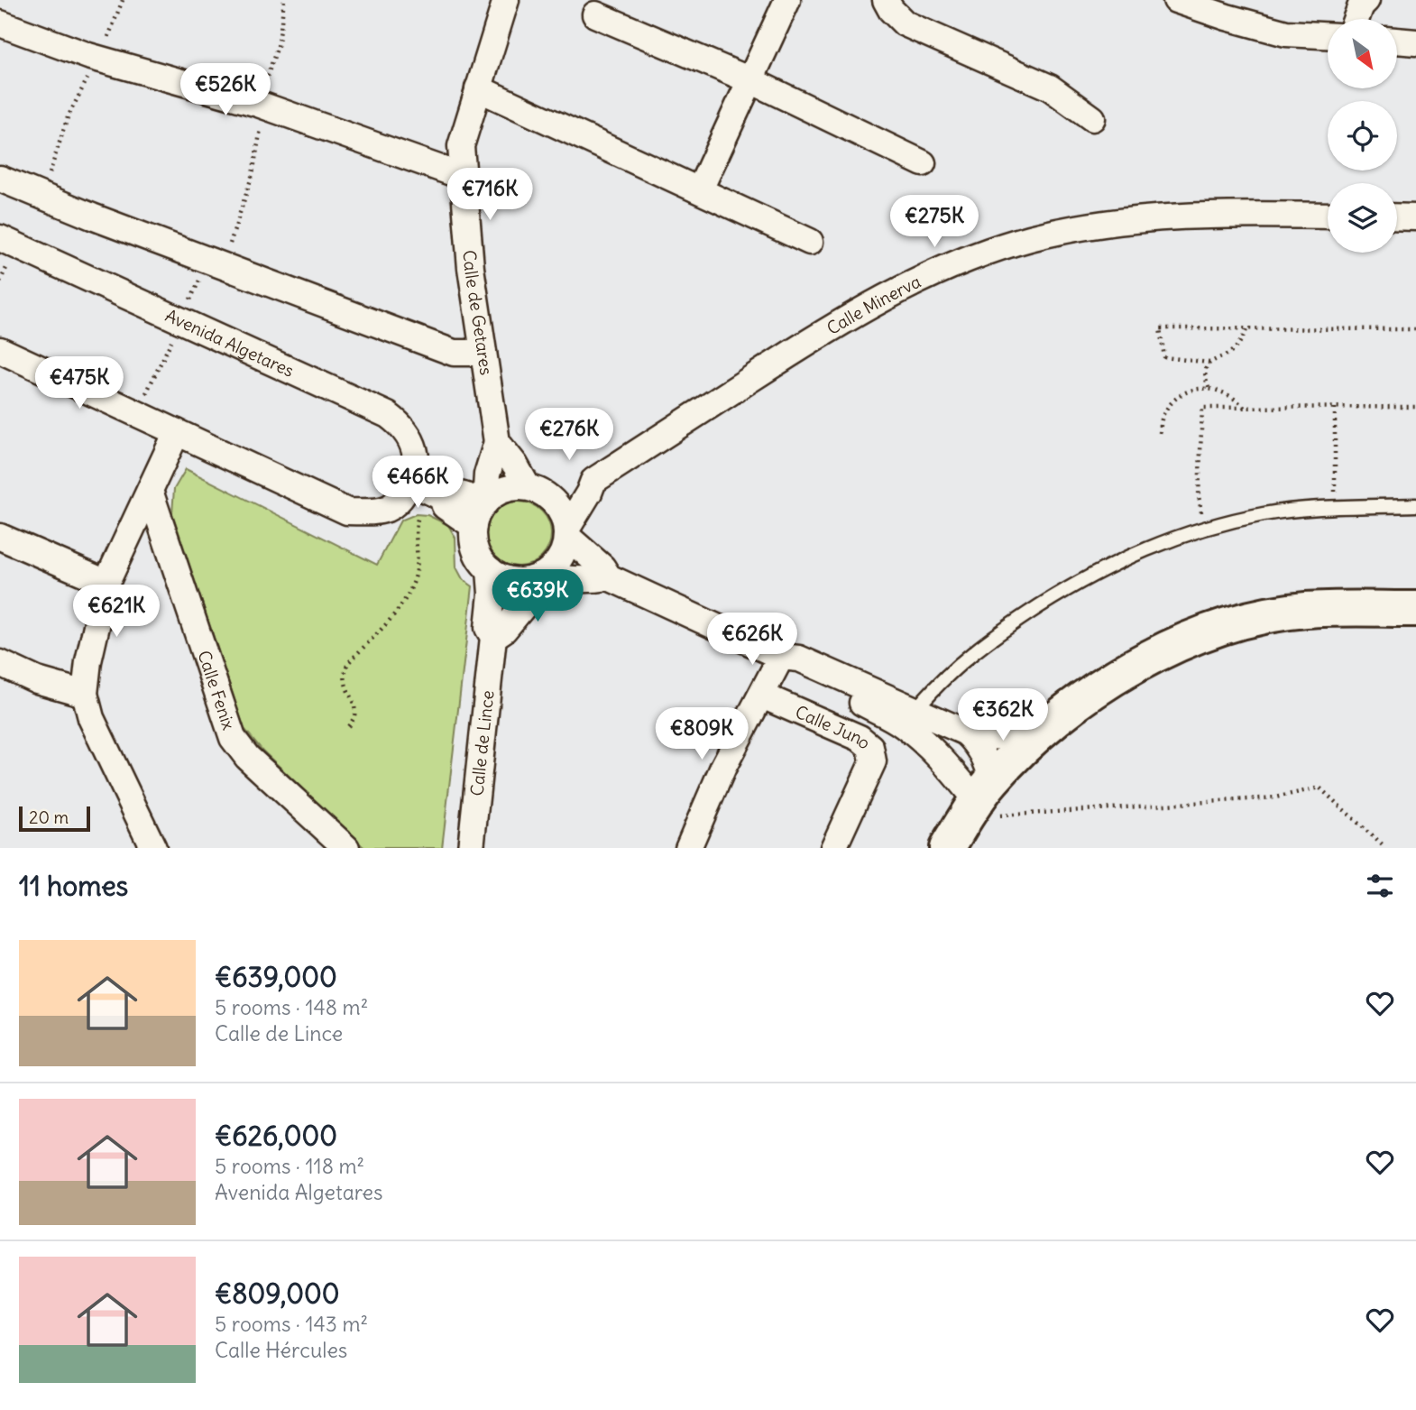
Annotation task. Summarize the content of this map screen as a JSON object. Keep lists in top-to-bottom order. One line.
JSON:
{"streets":{"street":["Calle Minerva","Calle de Getares","Avenida Algetares","Calle Fenix","Calle Juno","Calle de Lince"]},"crossings":[["Calle Minerva","Calle de Getares"],["Calle Minerva","Calle de Lince"],["Calle de Getares","Calle de Lince"]],"scale_bar":"20 m","north":"bottom right","page":{"price":["€526K","€716K","€275K","€475K","€276K","€466K","€639K","€621K","€626K","€362K","€809K"],"scale":"20 m","heading":"11 homes","list":[{"name":"€639,000","note":"5 rooms · 148 m² · Calle de Lince"},{"name":"€626,000","note":"5 rooms · 118 m² · Avenida Algetares"},{"name":"€809,000","note":"5 rooms · 143 m² · Calle Hércules"}]}}
